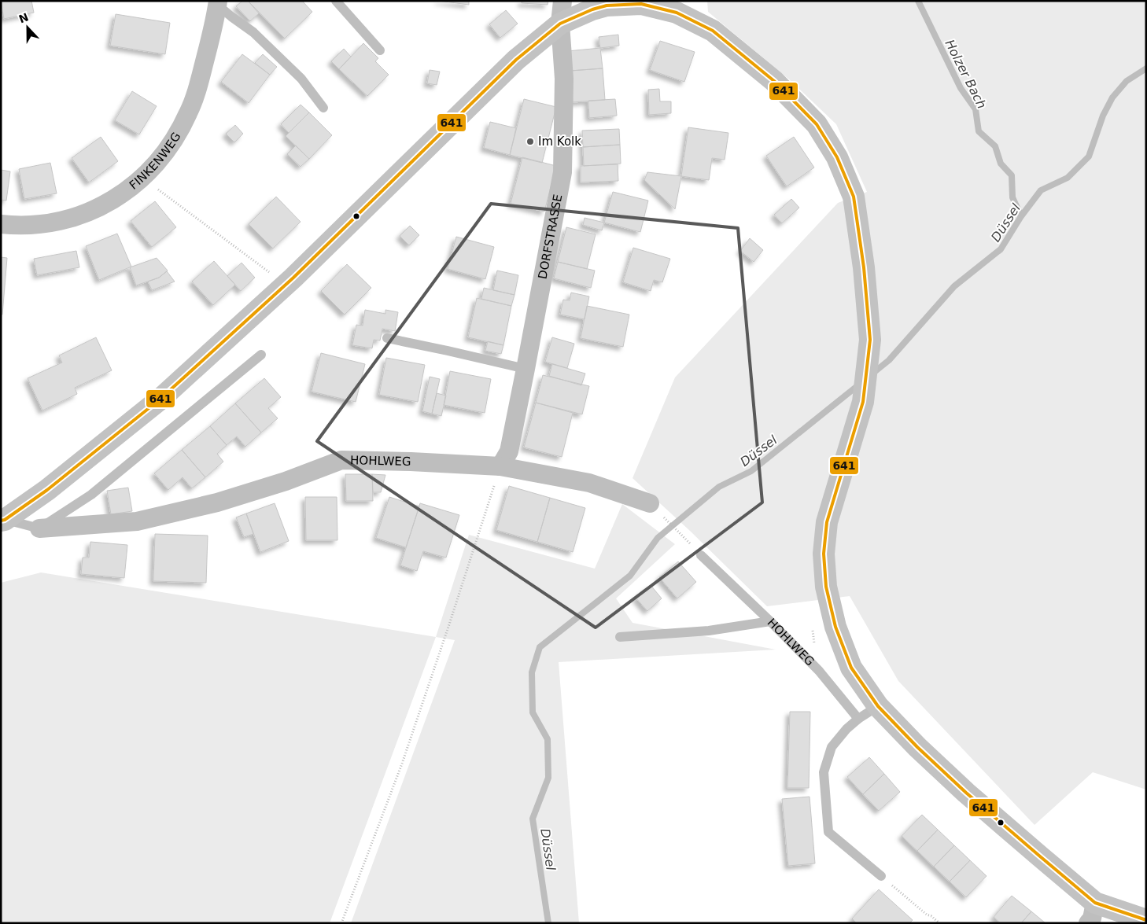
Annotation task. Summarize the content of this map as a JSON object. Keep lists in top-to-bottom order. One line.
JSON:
{"streets":{"street":["FINKENWEG","DORFSTRASSE","HOHLWEG"]},"crossings":[["DORFSTRASSE","HOHLWEG"]],"water":["Holzer Bach","Düssel"],"places":["Im Kolk"],"lines":["transit line 641"],"north":"top"}
